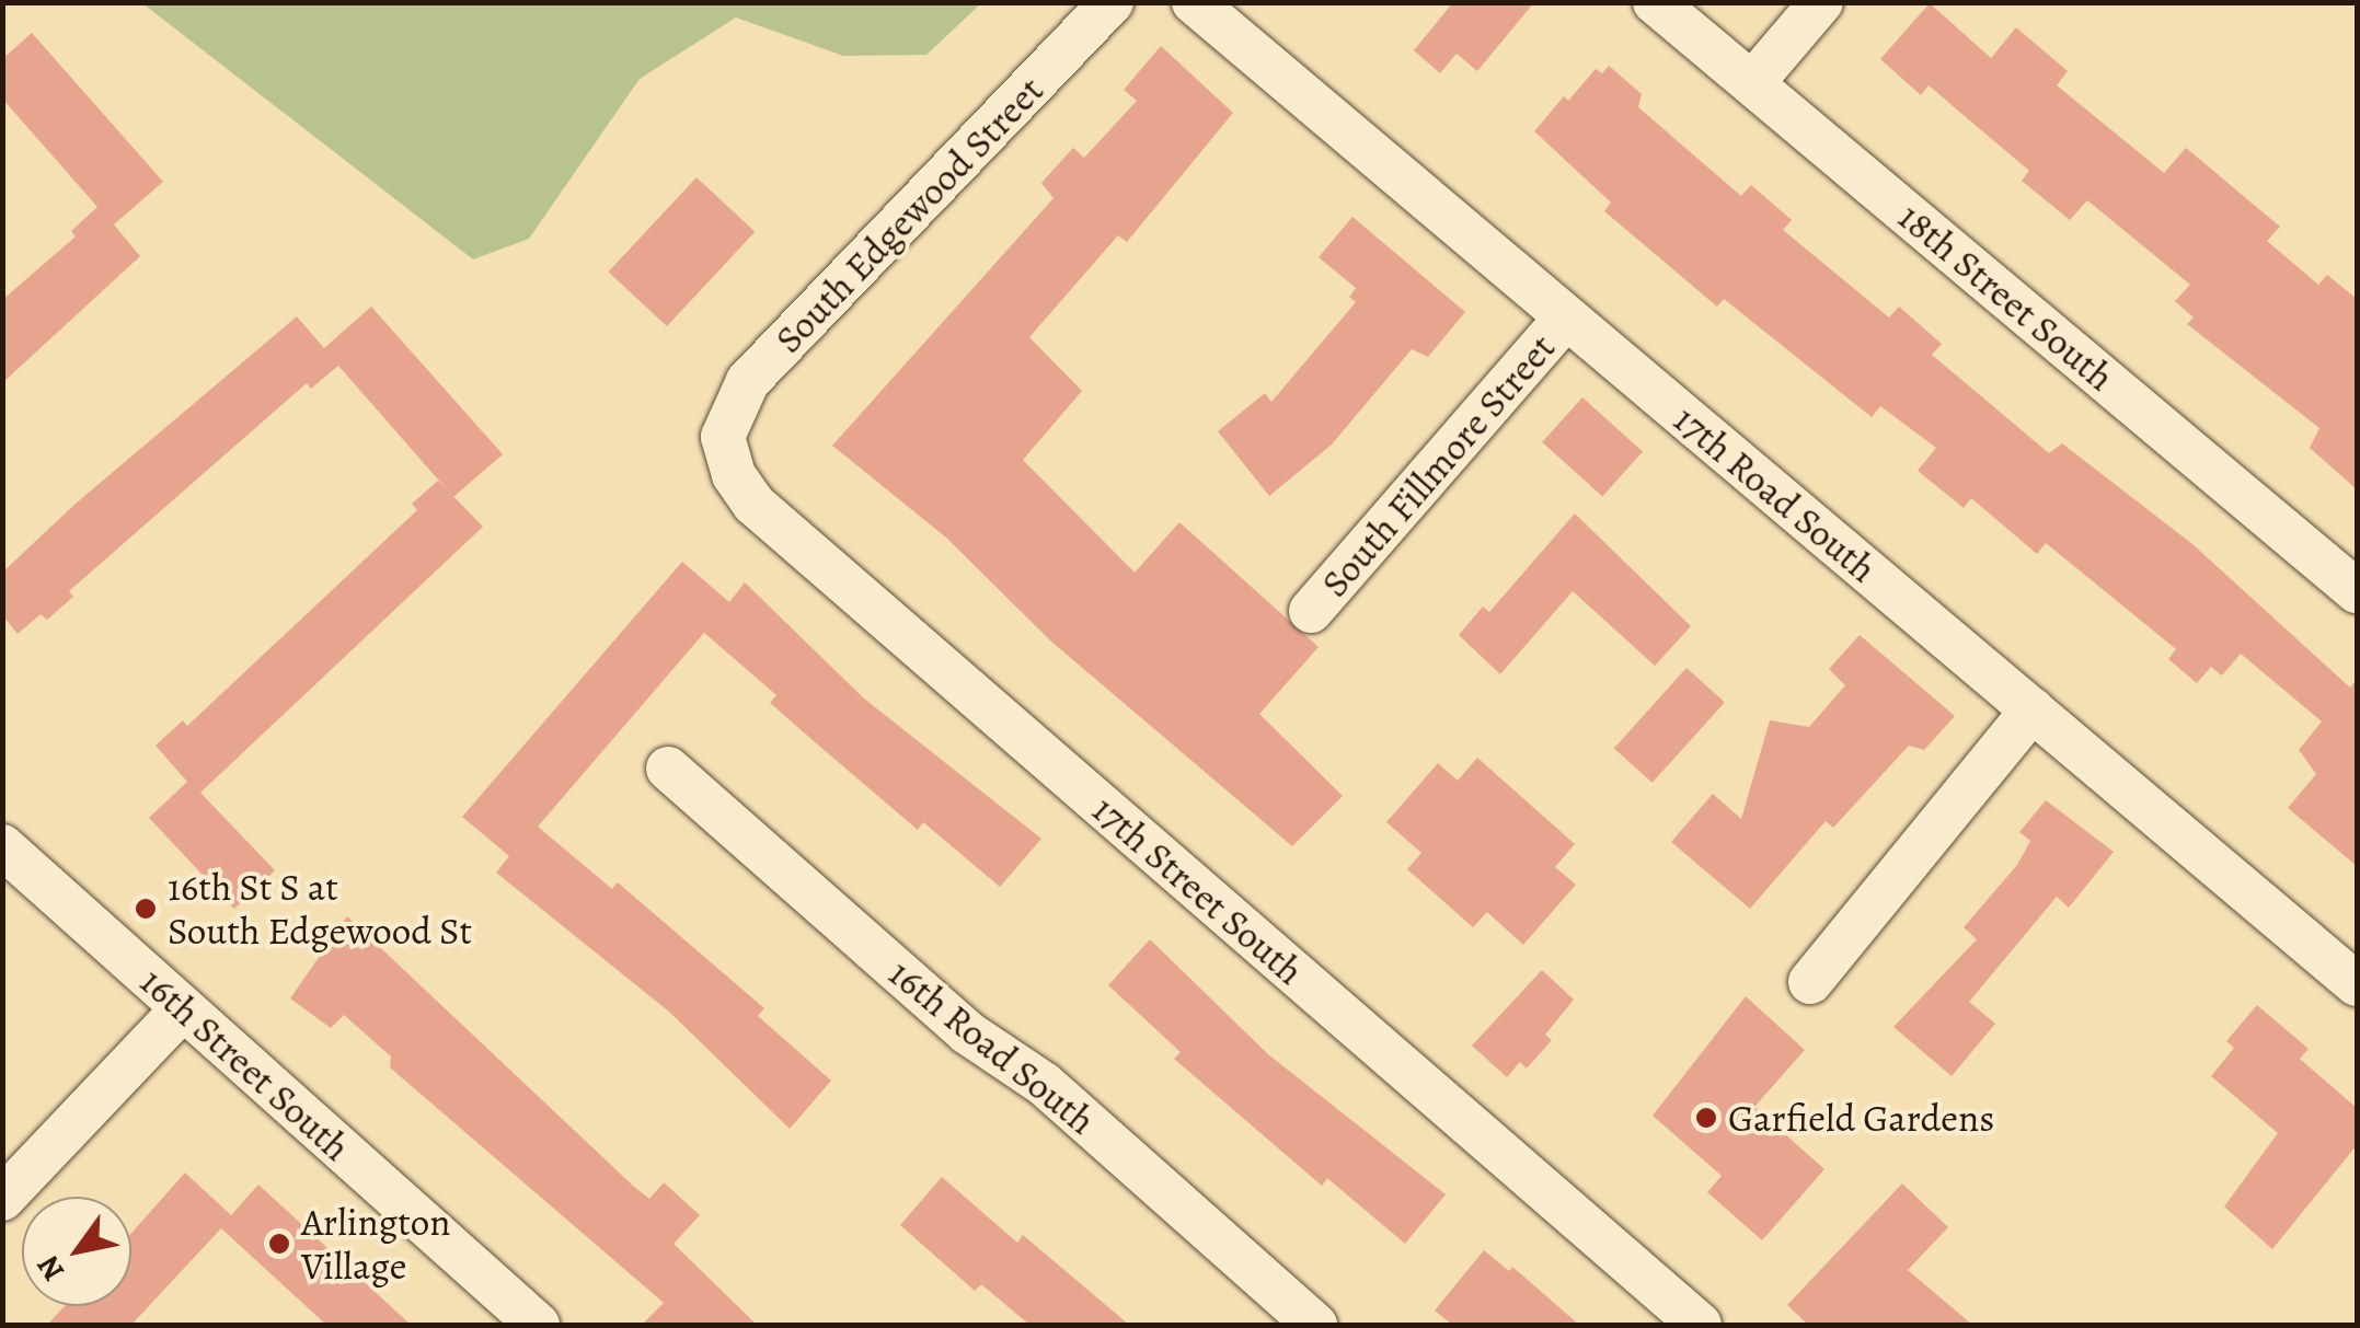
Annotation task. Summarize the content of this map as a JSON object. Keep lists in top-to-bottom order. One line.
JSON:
{"streets":{"street":["South Edgewood Street","18th Street South","South Fillmore Street","17th Road South","17th Street South","16th Road South","16th Street South"]},"crossings":[["South Edgewood Street","17th Street South"],["South Fillmore Street","17th Road South"]],"places":["16th St S at South Edgewood St","Garfield Gardens","Arlington Village"],"north":"bottom left"}
